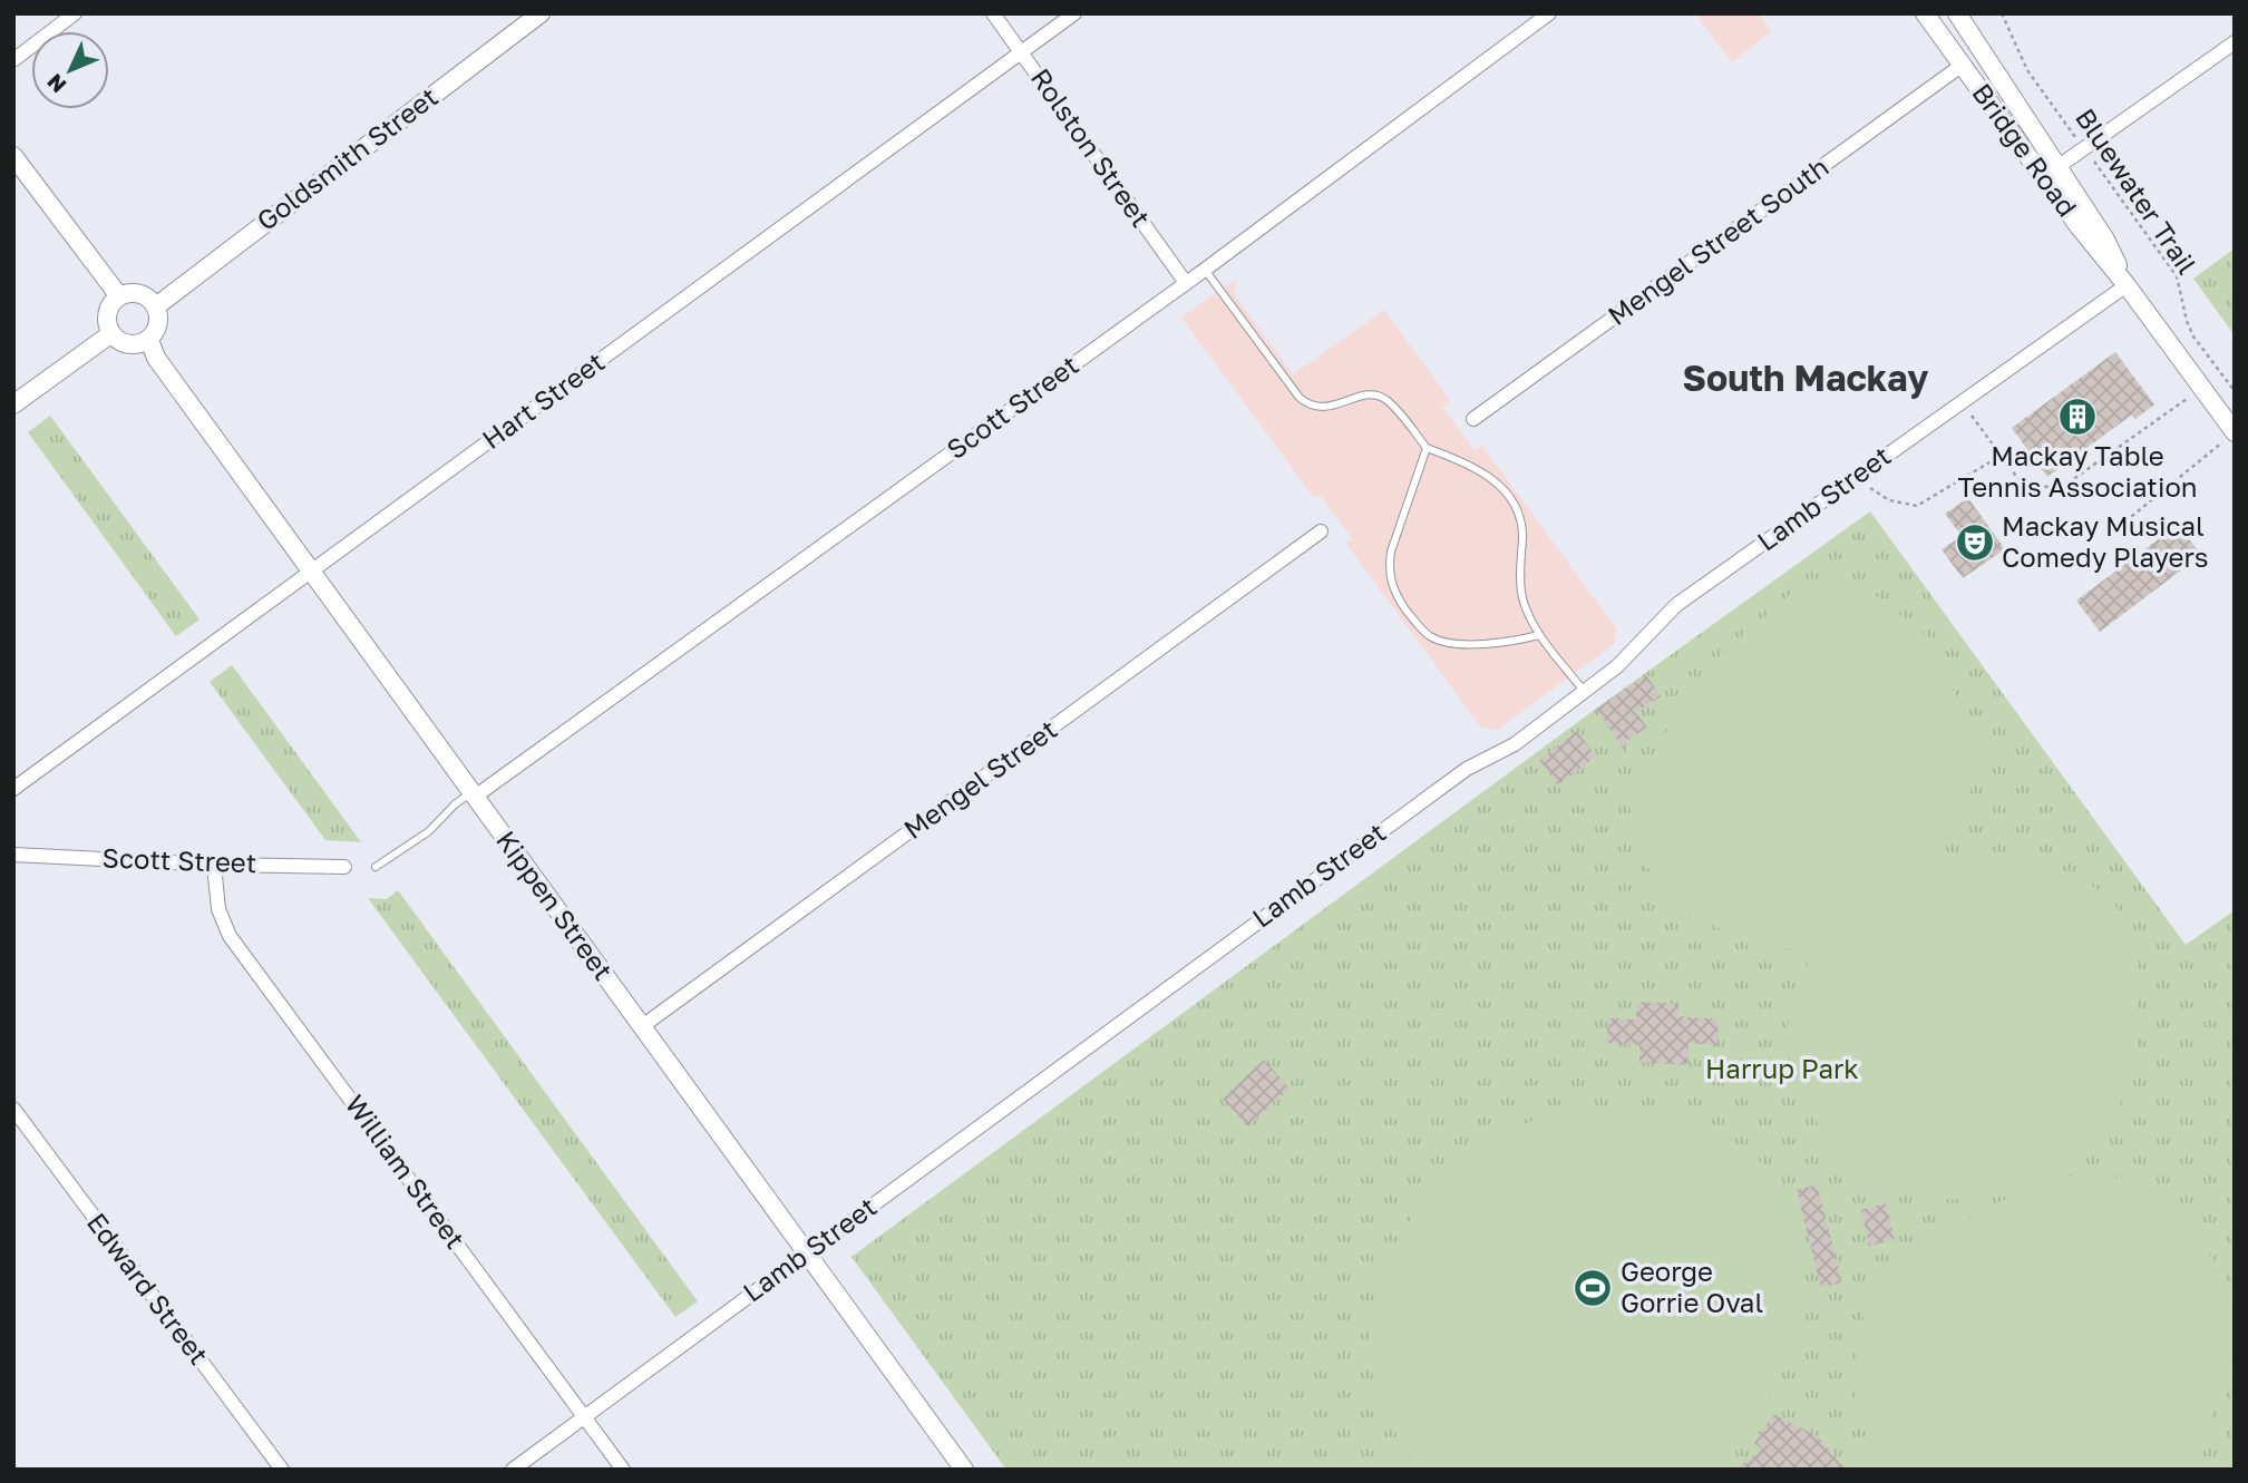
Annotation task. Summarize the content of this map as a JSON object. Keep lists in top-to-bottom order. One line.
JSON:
{"streets":{"street":["Rolston Street","Bridge Road","Goldsmith Street","Mengel Street South","Hart Street","Scott Street","Lamb Street","Mengel Street","Kippen Street","William Street","Edward Street"],"path":["Bluewater Trail"]},"crossings":[["Rolston Street","Hart Street"],["Rolston Street","Scott Street"],["Bridge Road","Mengel Street South"],["Bridge Road","Lamb Street"],["Goldsmith Street","Kippen Street"],["Hart Street","Kippen Street"],["Scott Street","Kippen Street"],["Scott Street","William Street"],["Lamb Street","Kippen Street"],["Lamb Street","William Street"],["Mengel Street","Kippen Street"]],"districts":["South Mackay"],"parks":["Harrup Park"],"places":{"building":["Mackay Table Tennis Association"],"theatre":["Mackay Musical Comedy Players"],"sports":["George Gorrie Oval"]},"north":"bottom left"}
